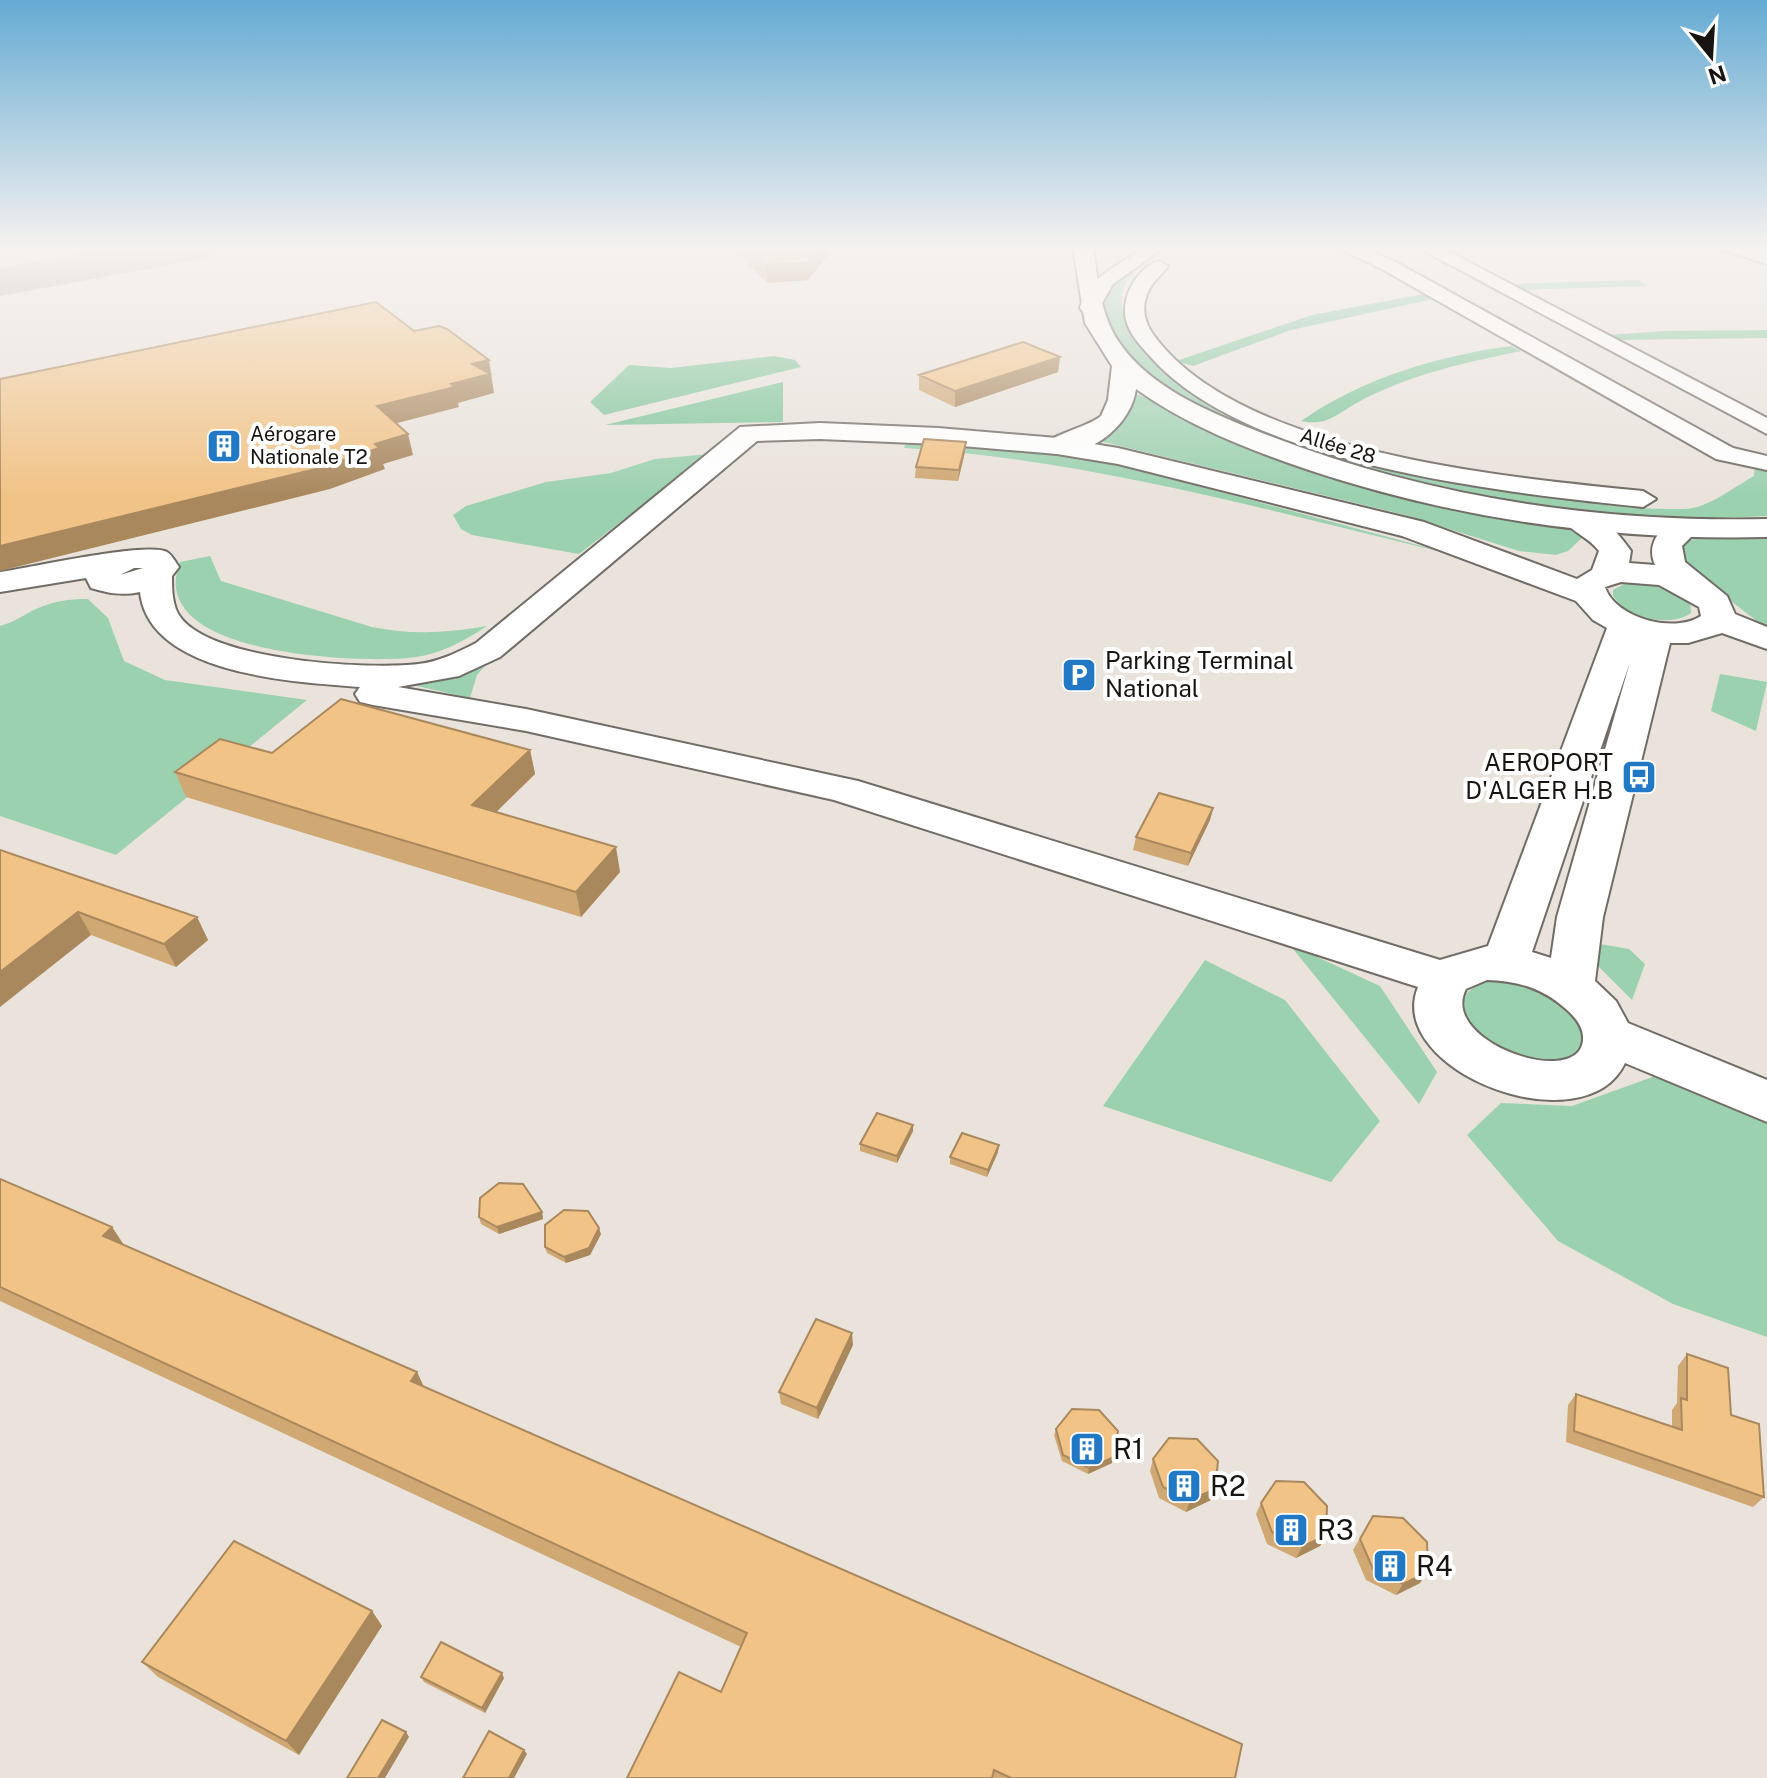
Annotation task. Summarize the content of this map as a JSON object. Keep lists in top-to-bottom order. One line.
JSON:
{"streets":{"street":["Allée 28"]},"places":{"building":["Aérogare Nationale T2","R1","R2","R3","R4"],"parking":["Parking Terminal National"],"bus stop":["AEROPORT D'ALGER H.B"]},"north":"bottom"}
